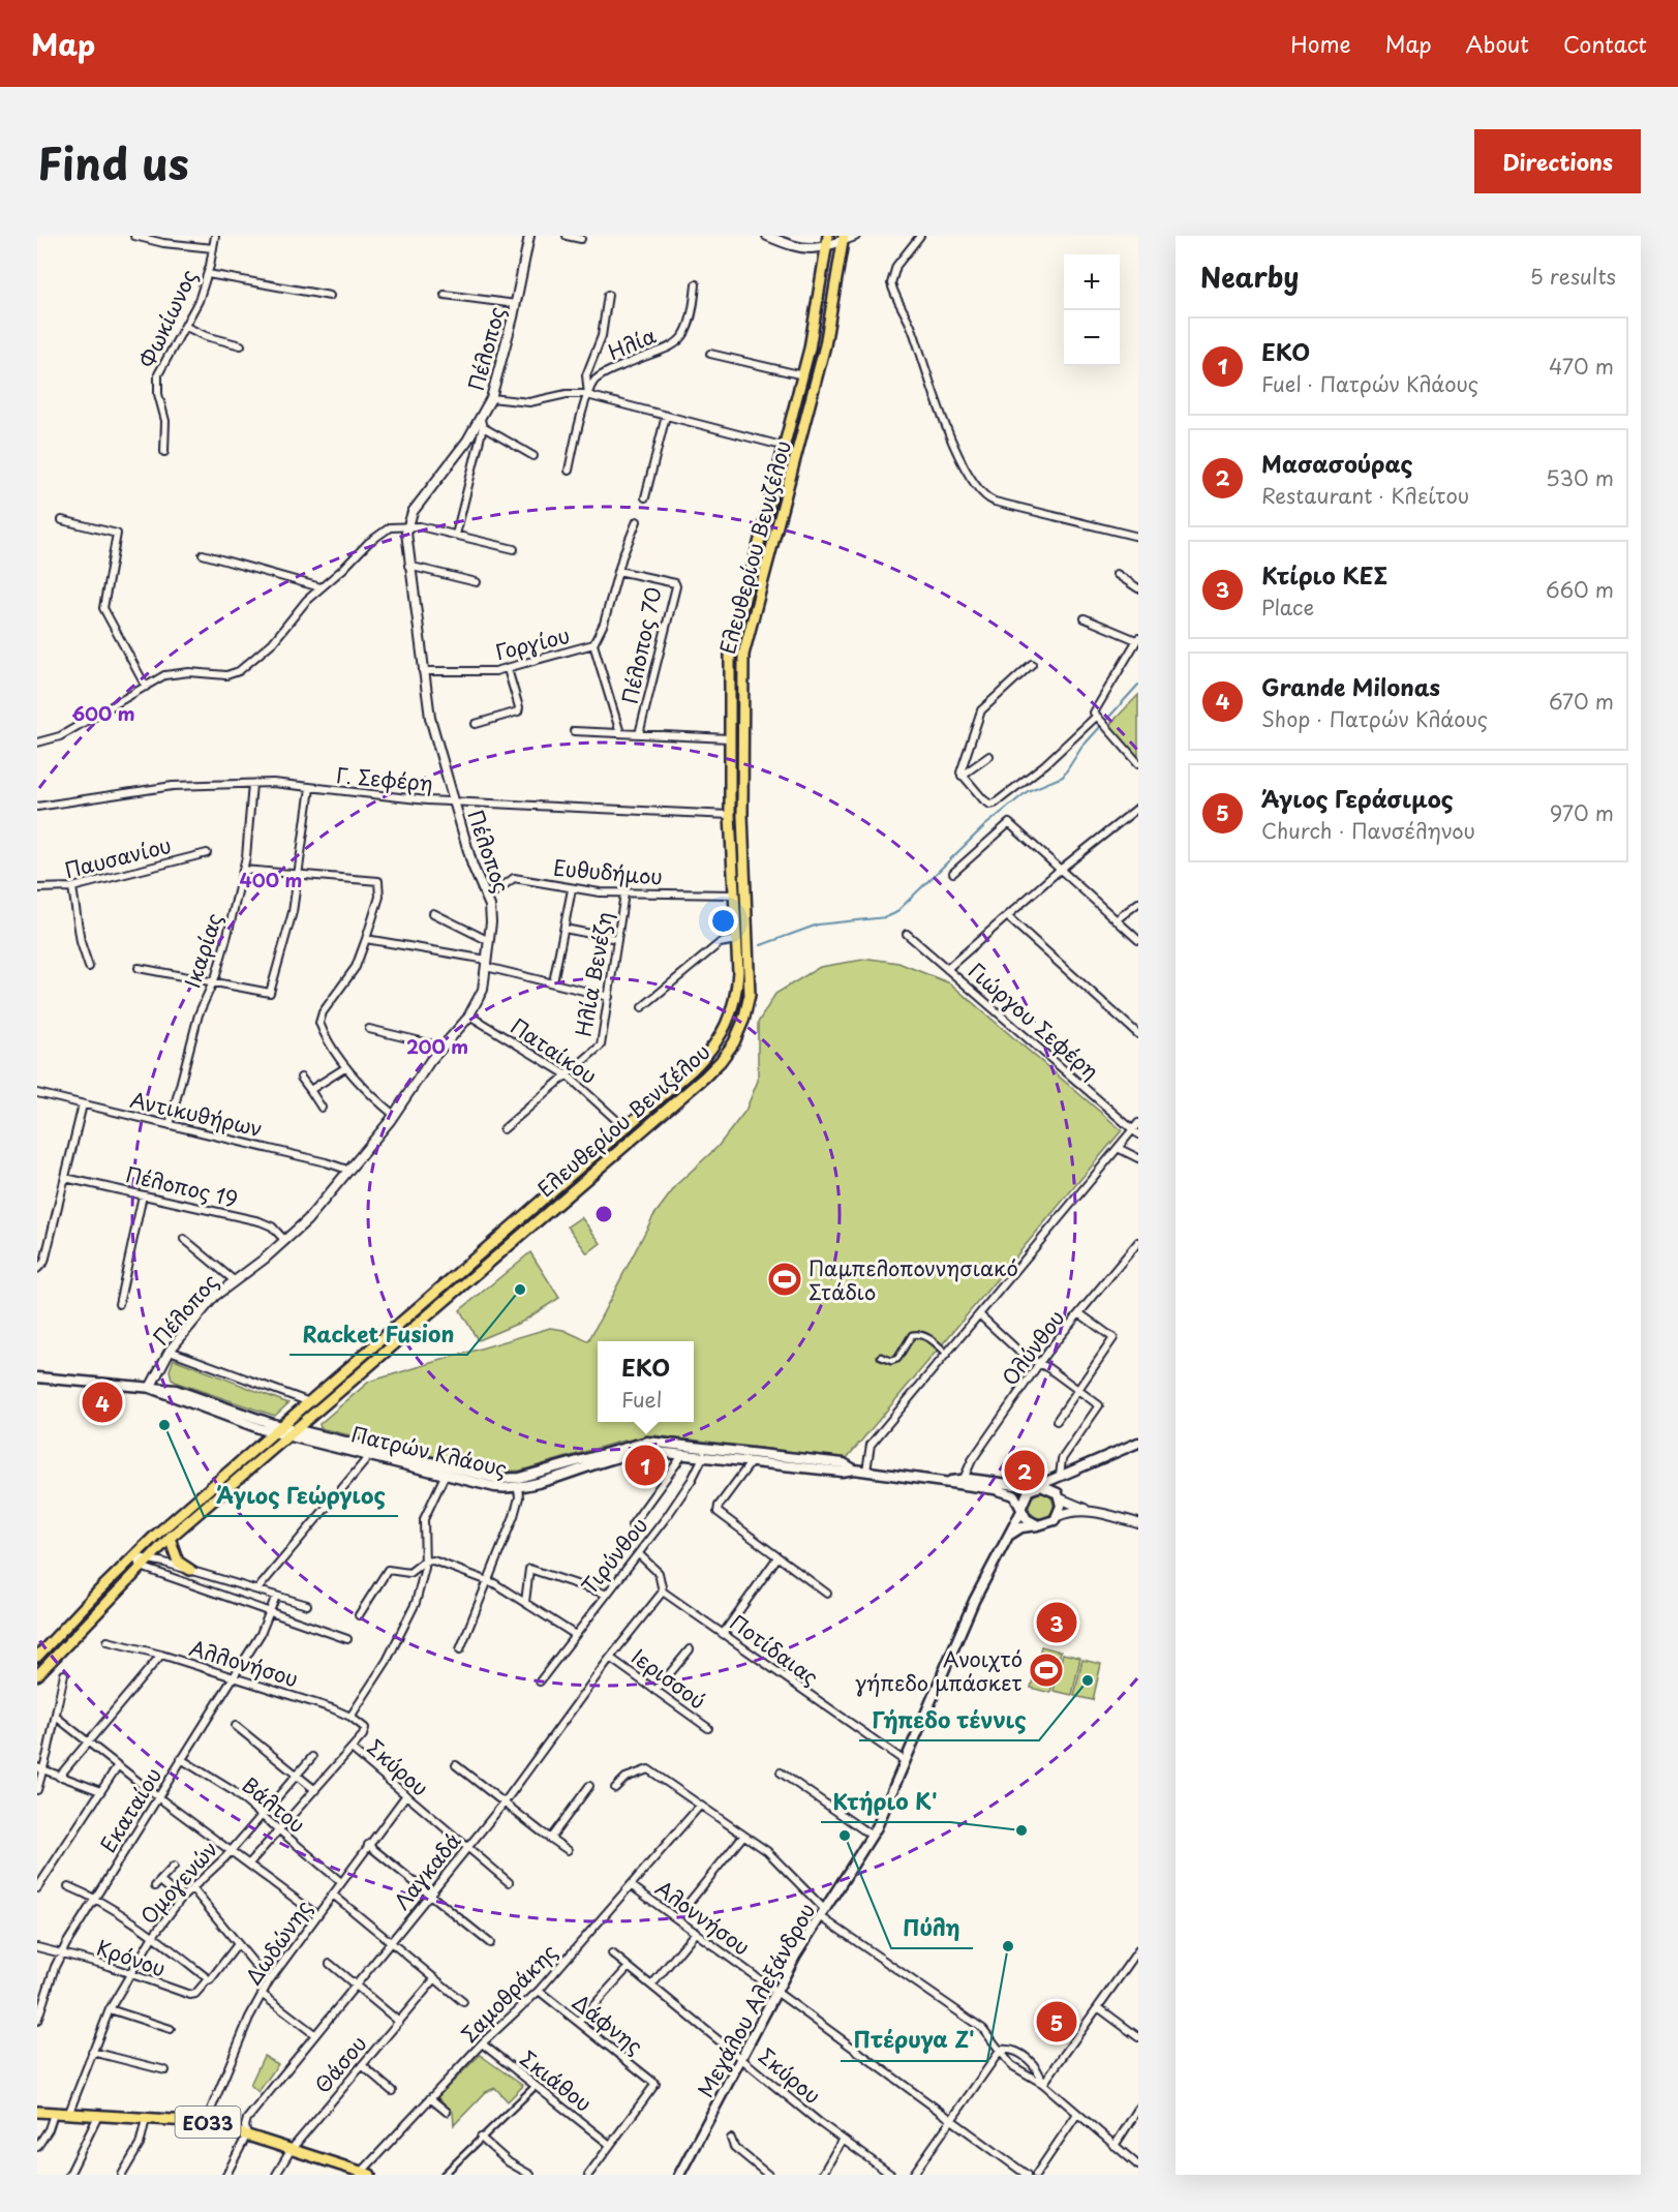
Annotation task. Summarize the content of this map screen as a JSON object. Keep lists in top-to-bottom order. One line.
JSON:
{"streets":{"main road":["Ελευθερίου Βενιζέλου","Πατρών Κλάους","Μεγάλου Αλεξάνδρου","ΕΟ33"],"street":["Φωκίωνος","Ηλία","Πέλοπος","Γοργίου","Πέλοπος 70","Γ. Σεφέρη","Παυσανίου","Ευθυδήμου","Ικαρίας","Ηλία Βενέζη","Γιώργου Σεφέρη","Παταίκου","Αντικυθήρων","Πέλοπος 19","Ολύνθου","Τιρύνθου","Ποτίδαιας","Αλλονήσου","Ιερισσού","Σκύρου","Βάλτου","Εκαταίου","Λαγκαδά","Ομογενών","Αλοννήσου","Δωδώνης","Κρόνου","Σαμοθράκης","Δάφνης","Θάσου","Σκιάθου"]},"crossings":[["Πέλοπος","Γοργίου"],["Πέλοπος","Γ. Σεφέρη"],["Πέλοπος","Ευθυδήμου"],["Πέλοπος","Παταίκου"],["Πέλοπος","Αντικυθήρων"],["Πέλοπος","Πέλοπος 19"],["Πέλοπος","Πατρών Κλάους"],["Ελευθερίου Βενιζέλου","Γ. Σεφέρη"],["Ελευθερίου Βενιζέλου","Ευθυδήμου"],["Ελευθερίου Βενιζέλου","Πατρών Κλάους"],["Γοργίου","Πέλοπος 70"],["Γ. Σεφέρη","Ικαρίας"],["Ευθυδήμου","Ηλία Βενέζη"],["Ικαρίας","Αντικυθήρων"],["Ηλία Βενέζη","Παταίκου"],["Πατρών Κλάους","Τιρύνθου"],["Ποτίδαιας","Λαγκαδά"],["Ποτίδαιας","Μεγάλου Αλεξάνδρου"],["Αλλονήσου","Σκύρου"],["Αλλονήσου","Εκαταίου"],["Ιερισσού","Λαγκαδά"],["Σκύρου","Λαγκαδά"],["Σκύρου","Δωδώνης"],["Σκύρου","Μεγάλου Αλεξάνδρου"],["Βάλτου","Εκαταίου"],["Βάλτου","Ομογενών"],["Βάλτου","Δωδώνης"],["Εκαταίου","Κρόνου"],["Λαγκαδά","ΕΟ33"],["Ομογενών","Κρόνου"],["Ομογενών","ΕΟ33"],["Αλοννήσου","Σαμοθράκης"],["Αλοννήσου","Μεγάλου Αλεξάνδρου"],["Δωδώνης","ΕΟ33"],["Σαμοθράκης","Δάφνης"],["Σαμοθράκης","Σκιάθου"],["Σαμοθράκης","ΕΟ33"],["Δάφνης","Σκιάθου"],["Θάσου","ΕΟ33"]],"places":{"sports":["Παμπελοποννησιακό Στάδιο","Ανοιχτό γήπεδο μπάσκετ"],"other":["Racket Fusion","Άγιος Γεώργιος","Γήπεδο τέννις","Κτήριο Κ'","Πύλη","Πτέρυγα Ζ'"]},"page":{"header":"Map","nav":["Home","Map","About","Contact"],"title":"Find us","buttons":"Directions","heading":["Nearby","5 results"],"map_buttons":["+","−"],"list":[{"mark":"1","name":"EKO","note":"Fuel · Πατρών Κλάους","value":"470 m"},{"mark":"2","name":"Μασασούρας","note":"Restaurant · Κλείτου","value":"530 m"},{"mark":"3","name":"Κτίριο ΚΕΣ","note":"Place","value":"660 m"},{"mark":"4","name":"Grande Milonas","note":"Shop · Πατρών Κλάους","value":"670 m"},{"mark":"5","name":"Άγιος Γεράσιμος","note":"Church · Πανσέληνου","value":"970 m"}],"popup":["EKO","Fuel"],"pins":["4","1","2","3","5"]},"rings":["600 m","400 m","200 m"]}
